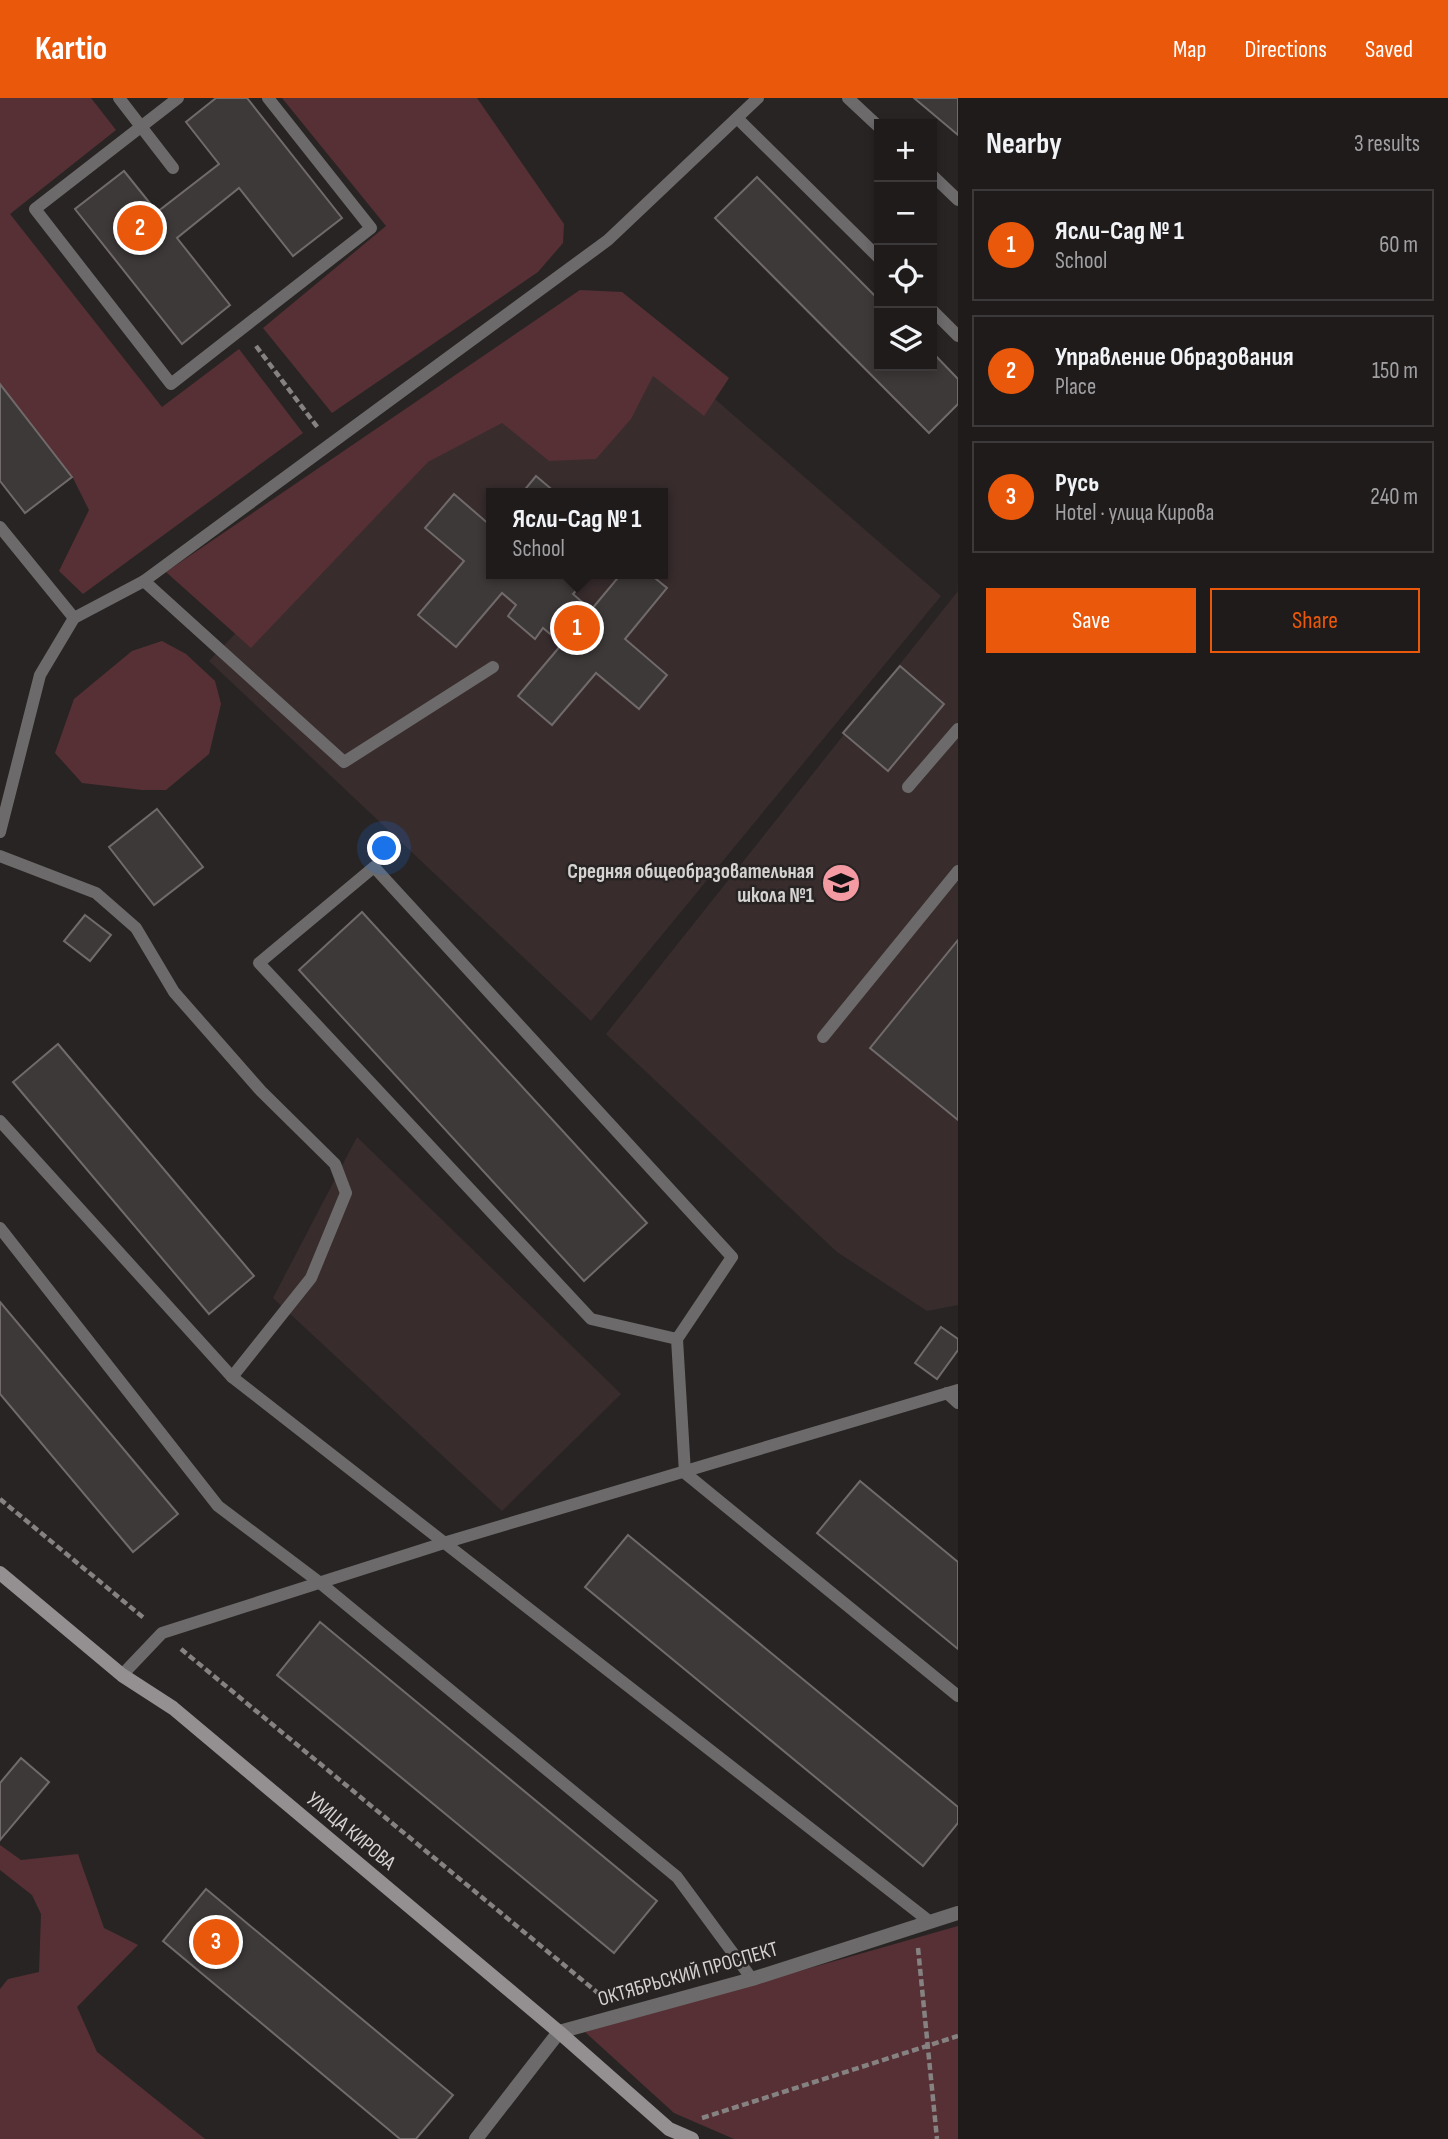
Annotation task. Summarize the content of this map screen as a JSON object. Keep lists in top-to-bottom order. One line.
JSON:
{"streets":{"street":["УЛИЦА КИРОВА","ОКТЯБРЬСКИЙ ПРОСПЕКТ"]},"crossings":[["УЛИЦА КИРОВА","ОКТЯБРЬСКИЙ ПРОСПЕКТ"]],"places":{"school or university":["Средняя общеобразовательная школа №1"]},"page":{"header":"Kartio","nav":["Map","Directions","Saved"],"heading":["Nearby","3 results"],"map_buttons":["+","−"],"list":[{"mark":"1","name":"Ясли-Сад № 1","note":"School","value":"60 m"},{"mark":"2","name":"Управление Образования","note":"Place","value":"150 m"},{"mark":"3","name":"Русь","note":"Hotel · улица Кирова","value":"240 m"}],"pins":["2","1","3"],"popup":["Ясли-Сад № 1","School"],"buttons":["Save","Share"]}}
